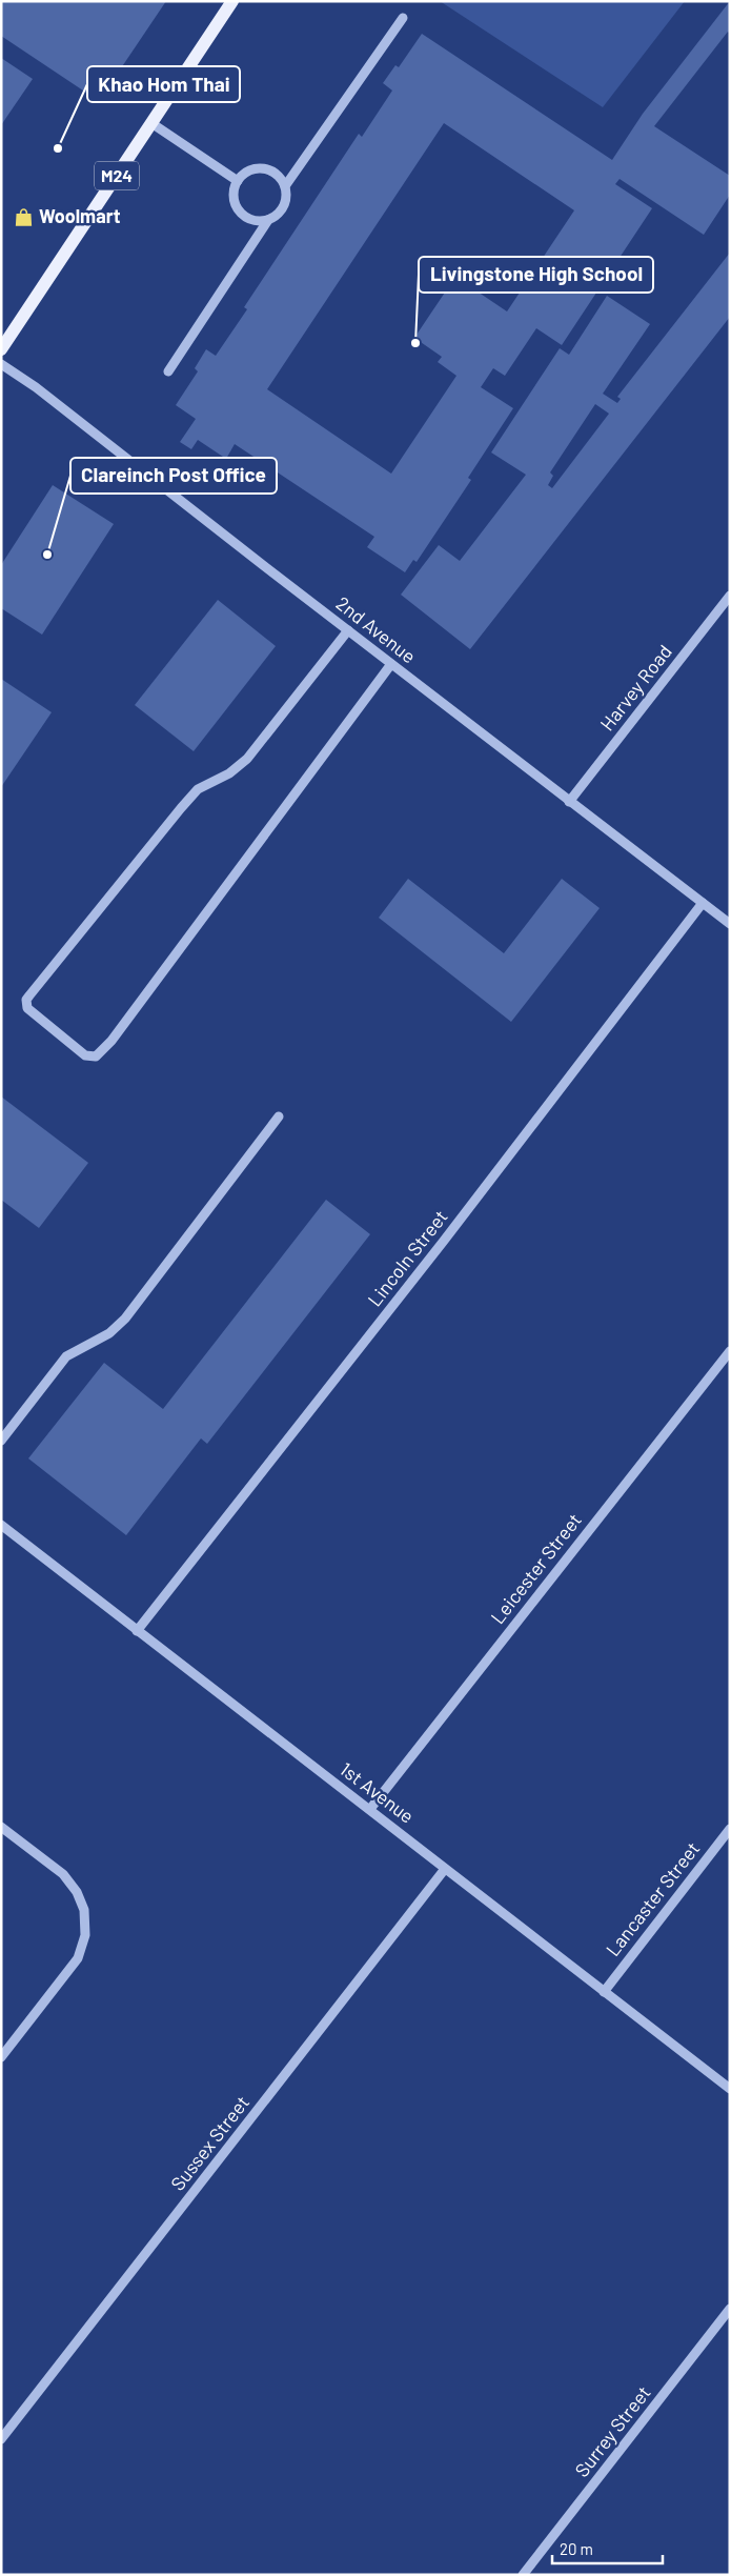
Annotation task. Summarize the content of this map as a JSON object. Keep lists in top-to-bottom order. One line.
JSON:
{"streets":{"main road":["M24"],"street":["2nd Avenue","Harvey Road","Lincoln Street","Leicester Street","1st Avenue","Lancaster Street","Sussex Street","Surrey Street"]},"crossings":[["2nd Avenue","Harvey Road"],["2nd Avenue","Lincoln Street"],["Lincoln Street","1st Avenue"],["Leicester Street","1st Avenue"],["1st Avenue","Lancaster Street"],["1st Avenue","Sussex Street"]],"places":{"other":["Khao Hom Thai","Livingstone High School","Clareinch Post Office"],"shop":["Woolmart"]},"scale_bar":"20 m"}
